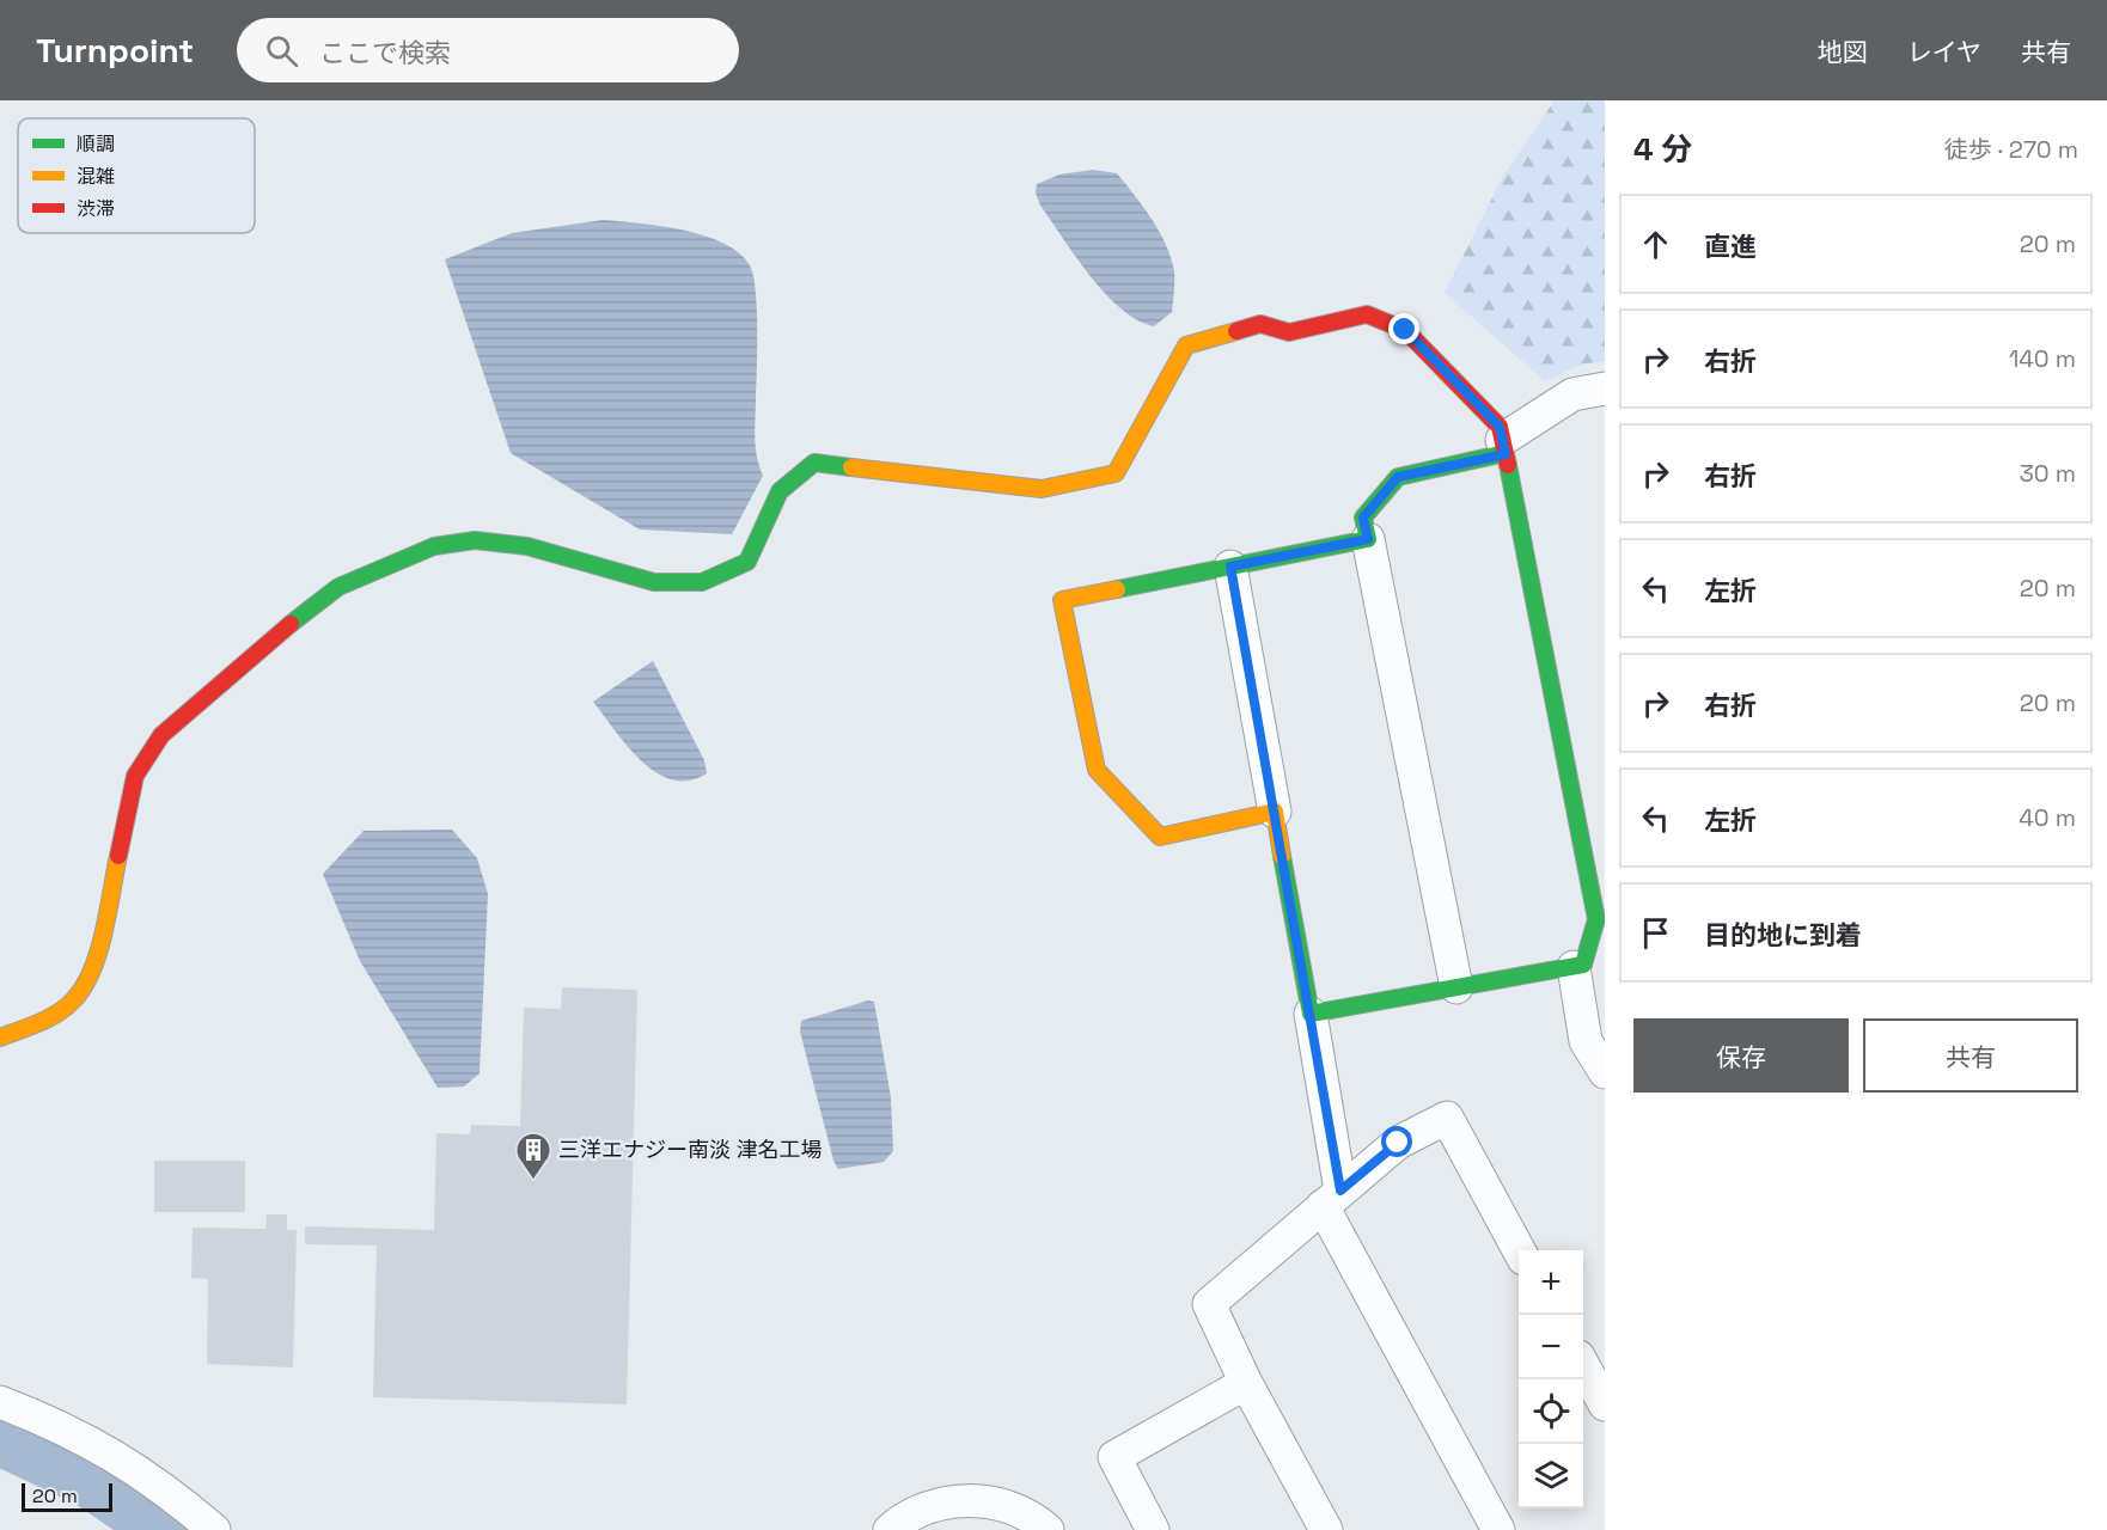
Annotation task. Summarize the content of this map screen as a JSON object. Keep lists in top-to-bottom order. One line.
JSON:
{"places":{"building":["三洋エナジー南淡 津名工場"]},"legend":["順調","混雑","渋滞"],"scale_bar":"20 m","page":{"header":"Turnpoint","search":"ここで検索","nav":["地図","レイヤ","共有"],"heading":["4 分","徒歩 · 270 m"],"list":[["直進","20 m"],["右折","140 m"],["右折","30 m"],["左折","20 m"],["右折","20 m"],["左折","40 m"],"目的地に到着"],"buttons":["保存","共有"],"map_buttons":["+","−"],"scale":"20 m"}}
